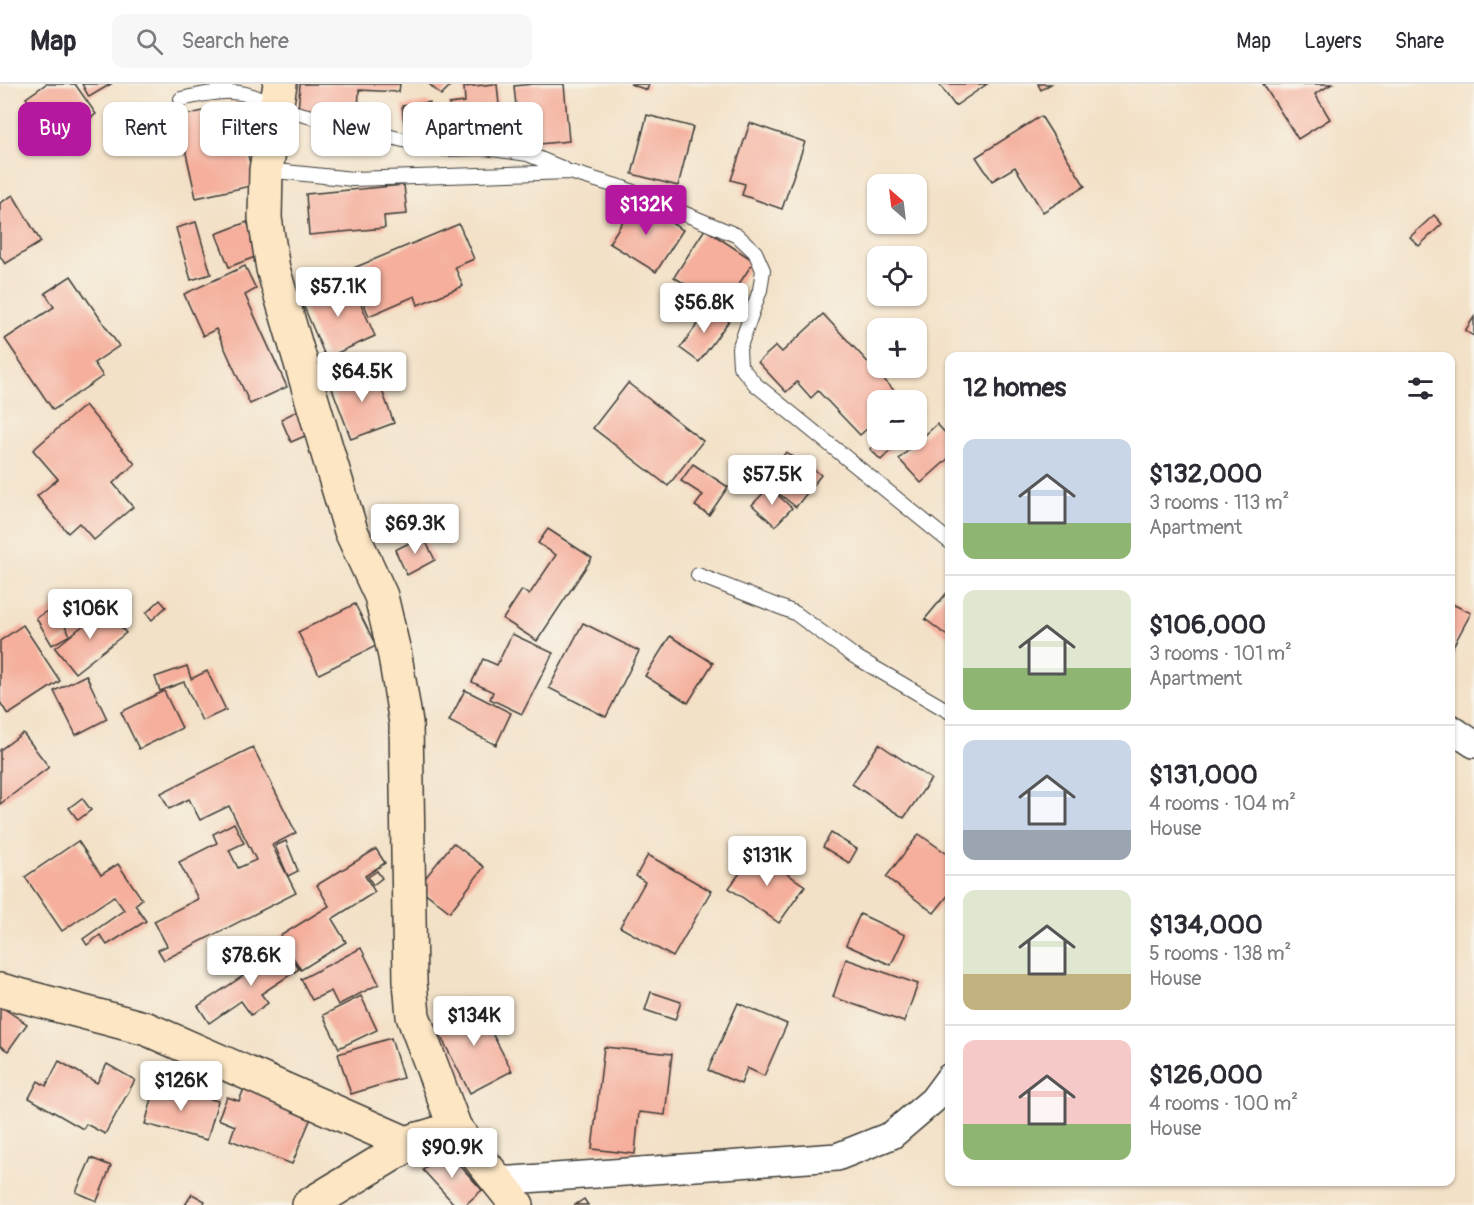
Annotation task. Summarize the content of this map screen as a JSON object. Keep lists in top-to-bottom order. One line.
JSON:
{"north":"top left","page":{"header":"Map","search":"Search here","nav":["Map","Layers","Share"],"chip":["Buy","Rent","Filters","New","Apartment"],"map_buttons":["+","−"],"price":["$132K","$57.1K","$56.8K","$64.5K","$57.5K","$69.3K","$106K","$131K","$78.6K","$134K","$126K","$90.9K"],"heading":"12 homes","list":[{"name":"$132,000","note":"3 rooms · 113 m² · Apartment"},{"name":"$106,000","note":"3 rooms · 101 m² · Apartment"},{"name":"$131,000","note":"4 rooms · 104 m² · House"},{"name":"$134,000","note":"5 rooms · 138 m² · House"},{"name":"$126,000","note":"4 rooms · 100 m² · House"}]}}
